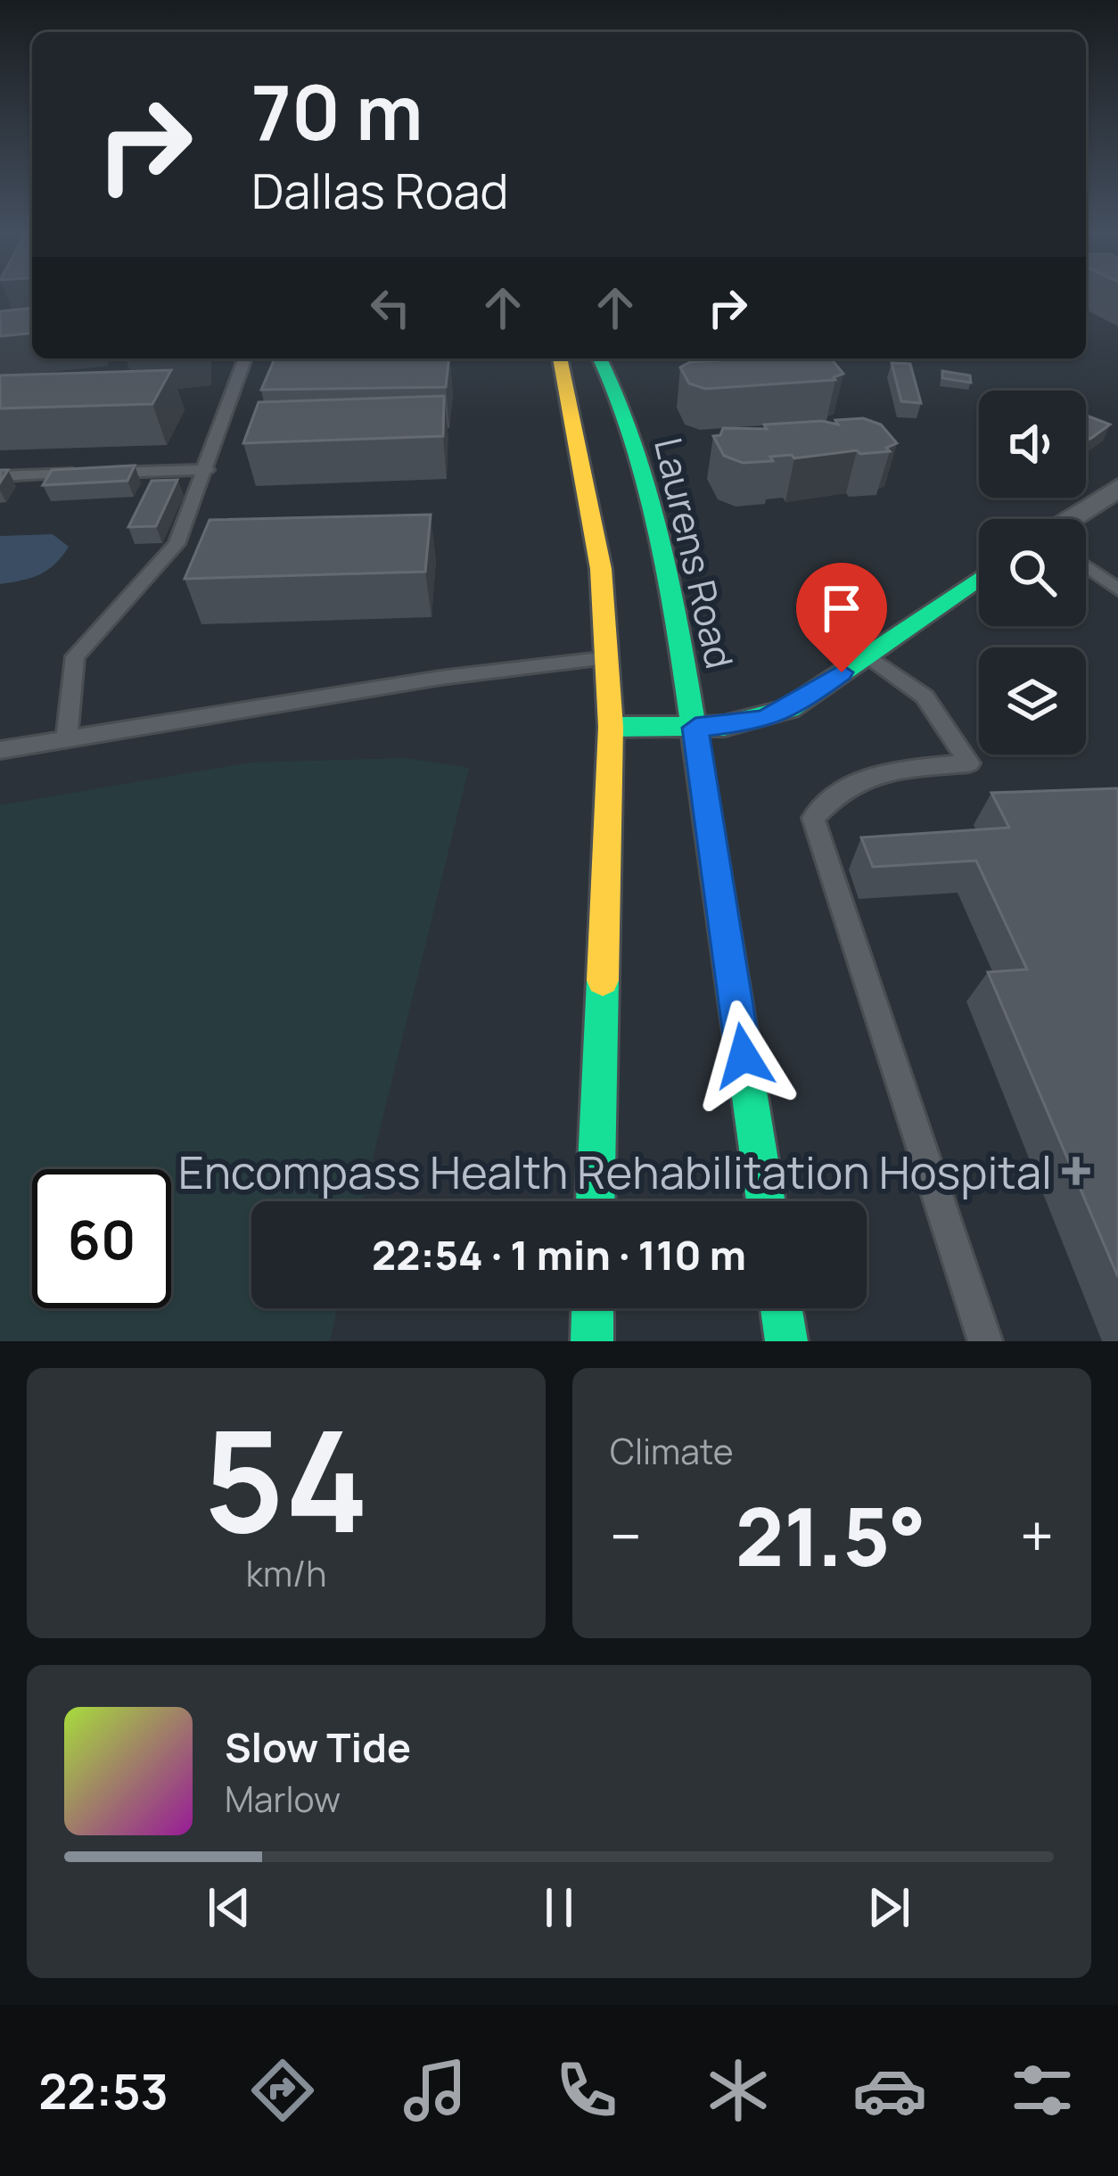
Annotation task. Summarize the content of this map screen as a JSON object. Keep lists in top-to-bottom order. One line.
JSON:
{"streets":{"main road":["Laurens Road"]},"places":{"health":["Encompass Health Rehabilitation Hospital"]},"page":{"turn":["70 m","Dallas Road"],"limit":"60","trip":"22:54 · 1 min · 110 m","tile":[["54","km/h"],"Climate"],"heat":["−","21.5°","+"],"song":["Slow Tide","Marlow"],"tabs":"22:53"}}
